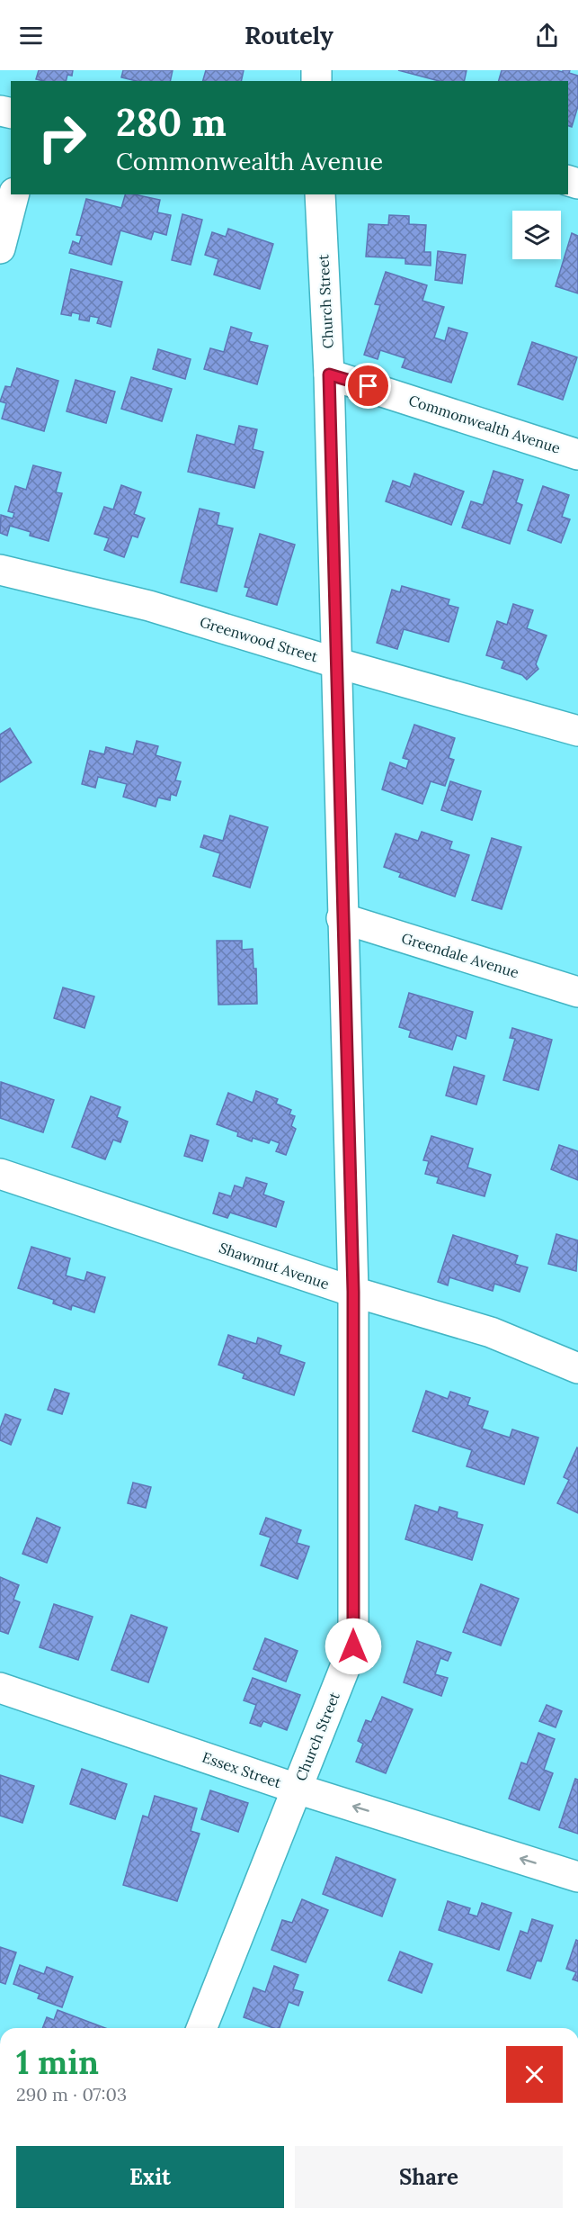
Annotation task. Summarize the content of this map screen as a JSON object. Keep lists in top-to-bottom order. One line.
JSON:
{"streets":{"street":["Church Street","Commonwealth Avenue","Greenwood Street","Greendale Avenue","Shawmut Avenue","Essex Street"]},"crossings":[["Church Street","Commonwealth Avenue"],["Church Street","Greenwood Street"],["Church Street","Greendale Avenue"],["Church Street","Shawmut Avenue"],["Church Street","Essex Street"]],"one_way":["Essex Street"],"page":{"header":"Routely","turn":["280 m","Commonwealth Avenue"],"heading":["1 min","290 m · 07:03"],"buttons":["Exit","Share"]}}
